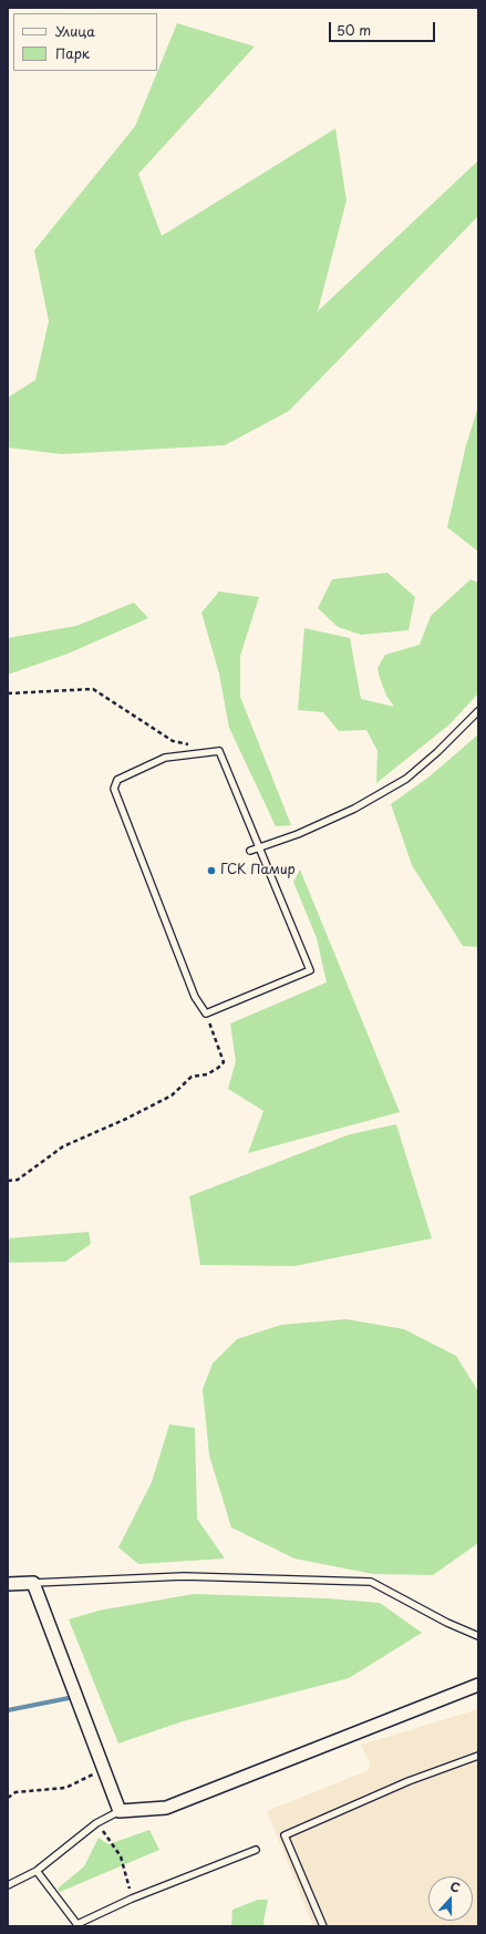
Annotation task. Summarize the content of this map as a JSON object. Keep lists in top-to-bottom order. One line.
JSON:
{"places":["ГСК Памир"],"legend":["Улица","Парк"],"scale_bar":"50 m","north":"top"}
